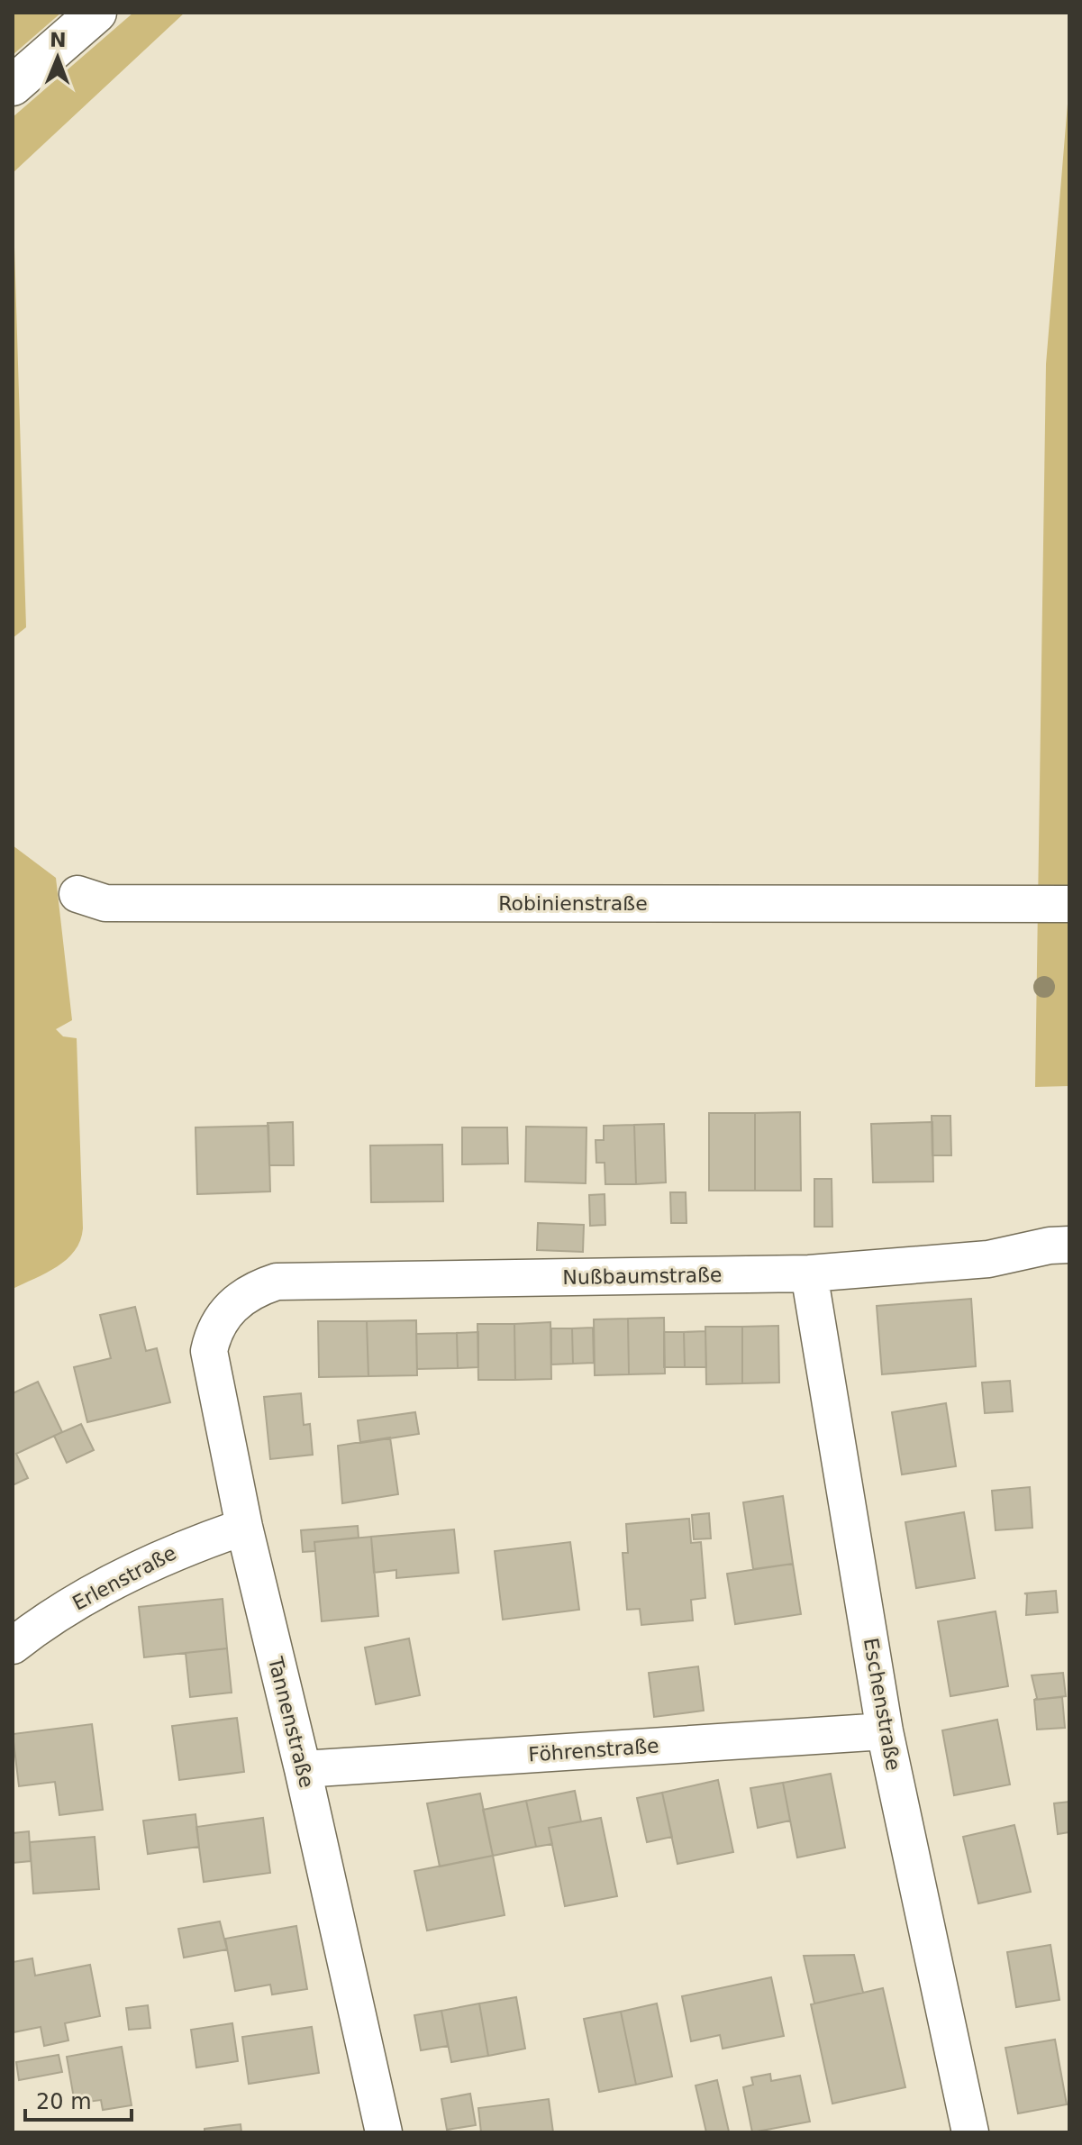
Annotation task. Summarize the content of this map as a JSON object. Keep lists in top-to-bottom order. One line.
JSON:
{"streets":{"street":["Robinienstraße","Nußbaumstraße","Erlenstraße","Eschenstraße","Tannenstraße","Föhrenstraße"]},"crossings":[["Nußbaumstraße","Eschenstraße"],["Nußbaumstraße","Tannenstraße"],["Erlenstraße","Tannenstraße"],["Eschenstraße","Föhrenstraße"],["Tannenstraße","Föhrenstraße"]],"scale_bar":"20 m","north":"top"}
